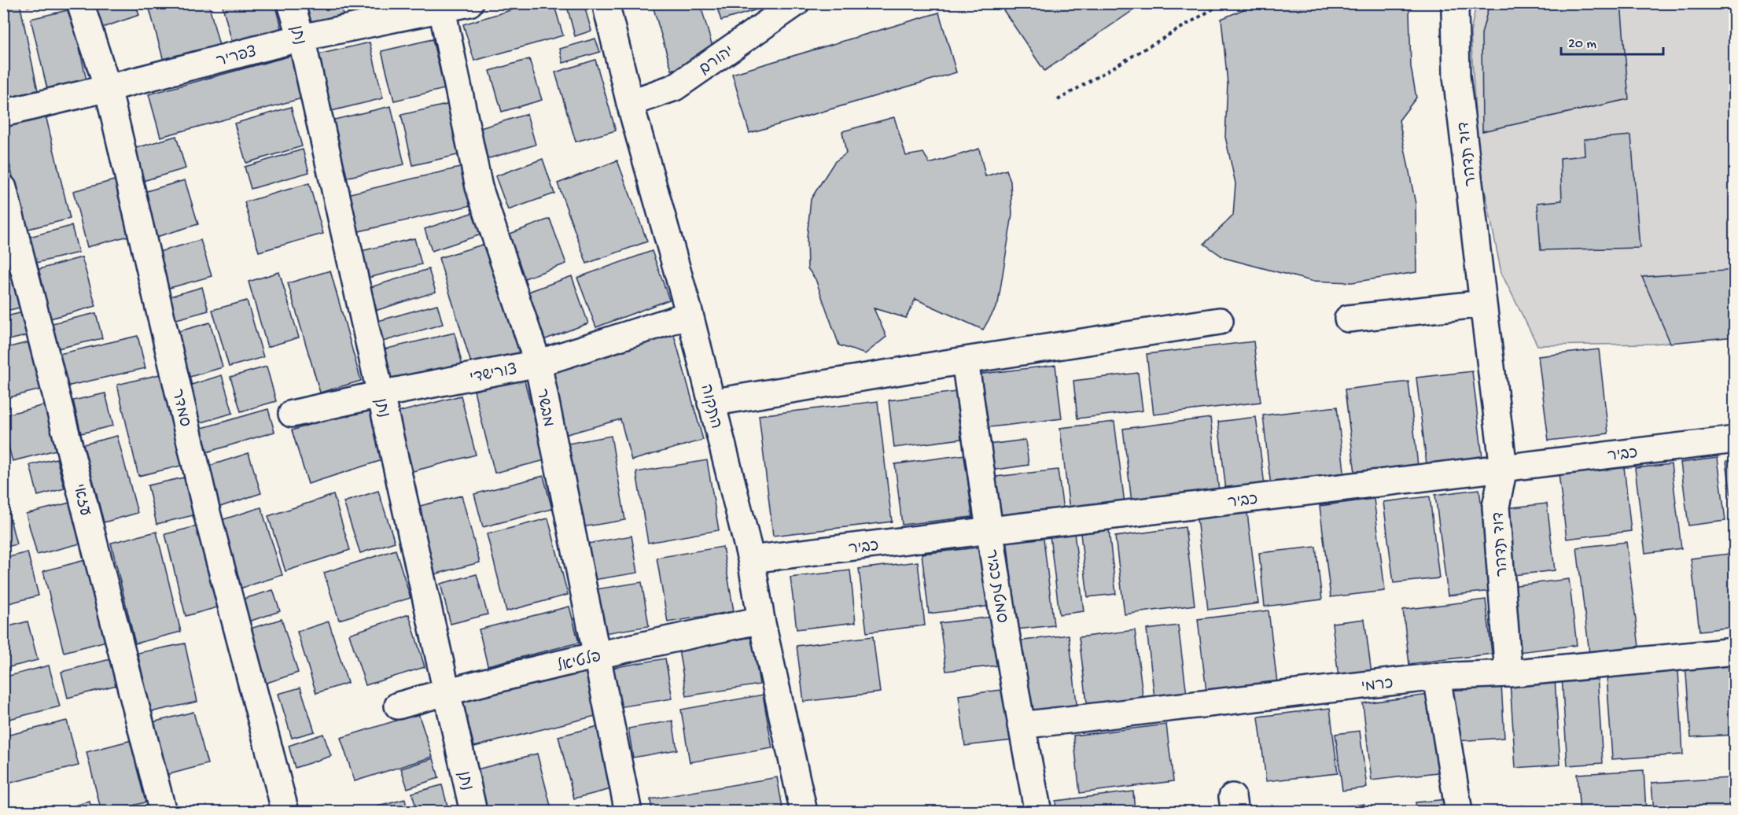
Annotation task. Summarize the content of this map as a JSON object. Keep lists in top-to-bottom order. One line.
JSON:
{"streets":{"street":["נתן","צפריר","יהורם","דוד תדהר","צורישדי","התקוה","סמדר","מבשר","כביר","עזאי","סמטת כביר","פלטיאל","כרמי"]},"crossings":[["נתן","צפריר"],["נתן","צורישדי"],["נתן","פלטיאל"],["צפריר","סמדר"],["צפריר","מבשר"],["יהורם","התקוה"],["דוד תדהר","כביר"],["דוד תדהר","כרמי"],["צורישדי","התקוה"],["צורישדי","מבשר"],["התקוה","כביר"],["התקוה","פלטיאל"],["מבשר","פלטיאל"],["כביר","סמטת כביר"],["סמטת כביר","כרמי"]],"scale_bar":"20 m"}
